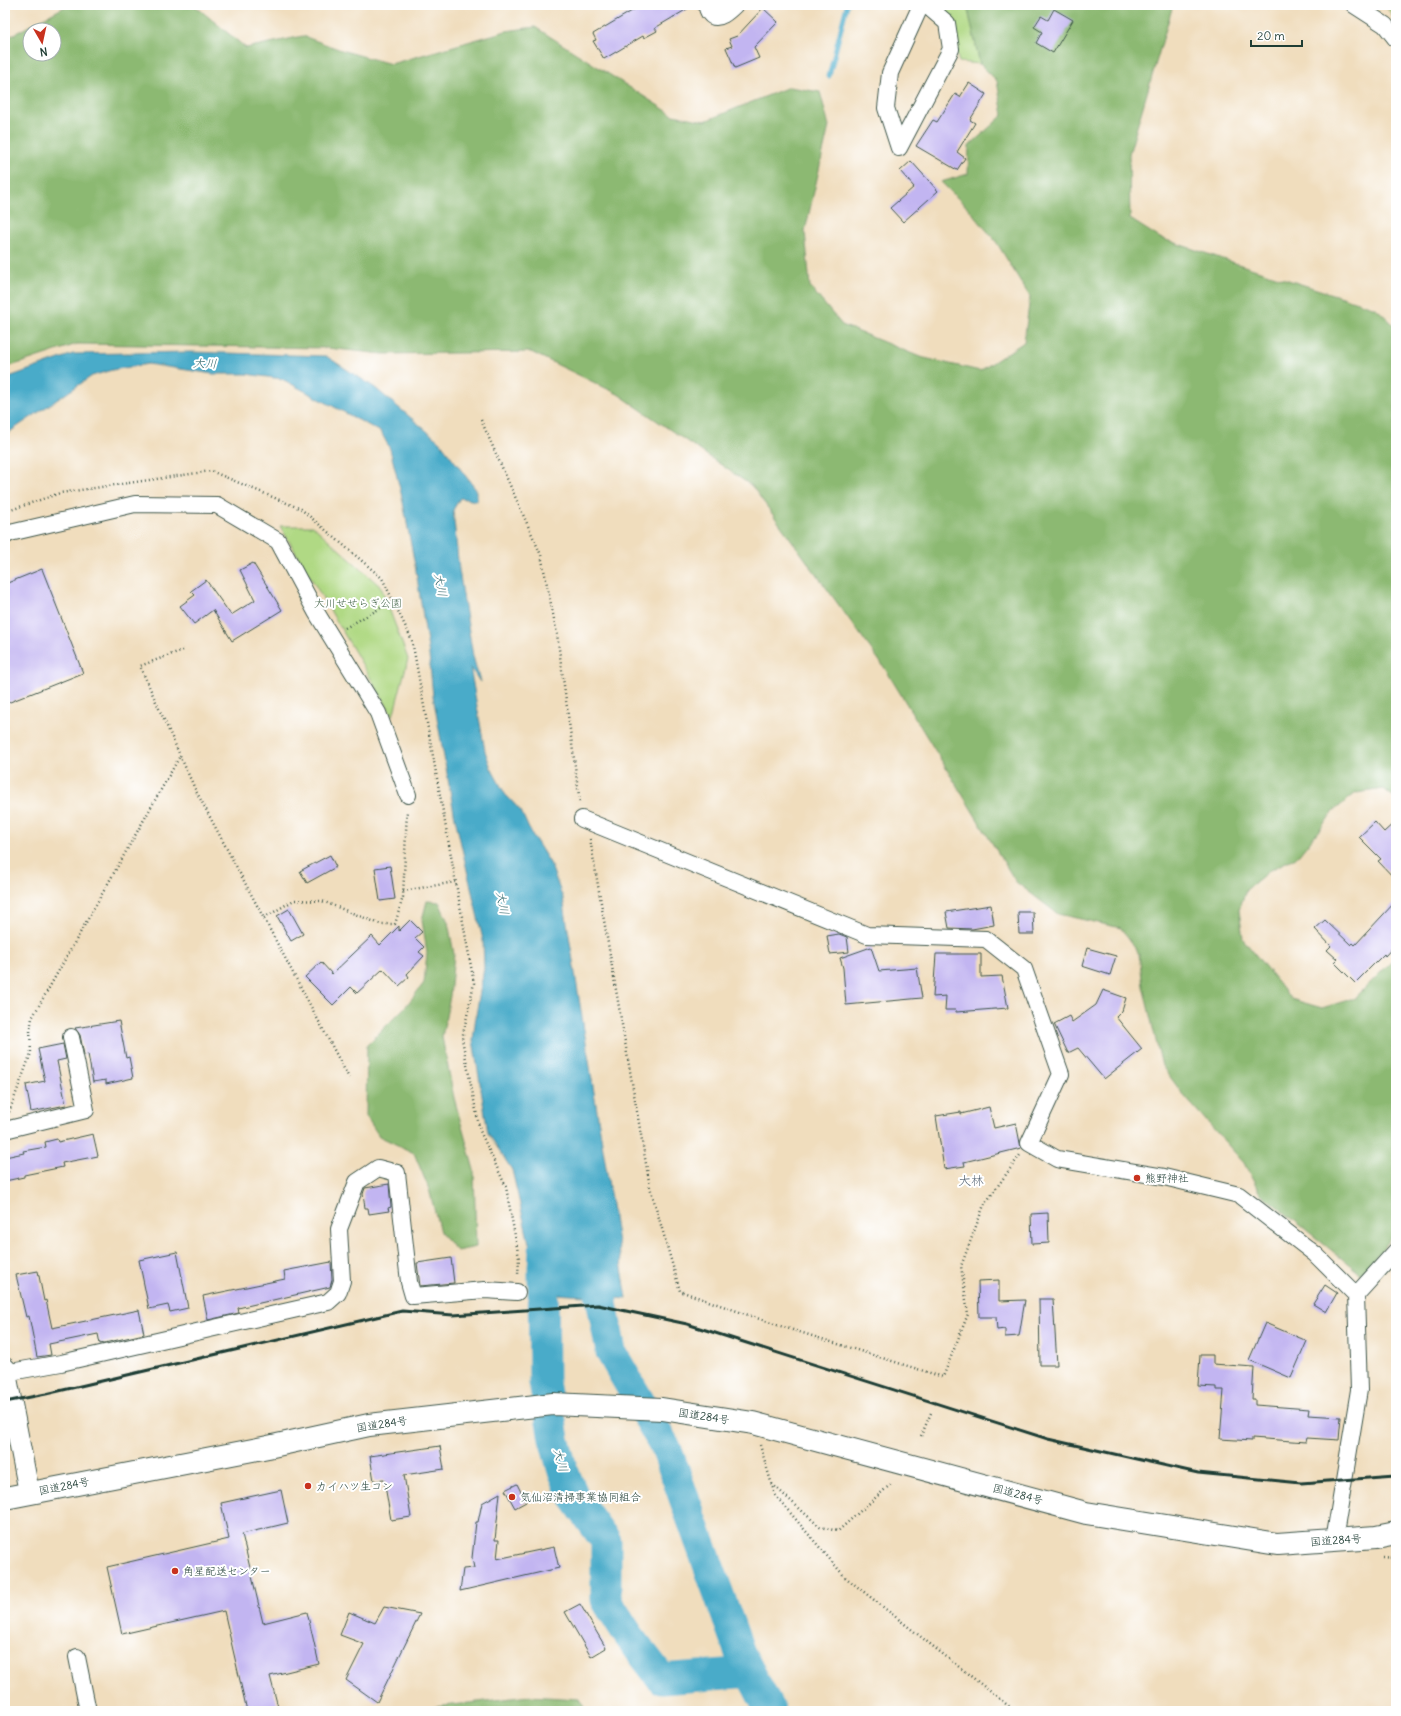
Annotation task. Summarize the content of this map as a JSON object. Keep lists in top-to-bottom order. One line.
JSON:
{"streets":{"highway":["国道284号"]},"districts":["大林"],"water":["大川"],"parks":["大川せせらぎ公園"],"places":["熊野神社","カイハツ生コン","気仙沼清掃事業協同組合","角星配送センター"],"scale_bar":"20 m","north":"bottom"}
